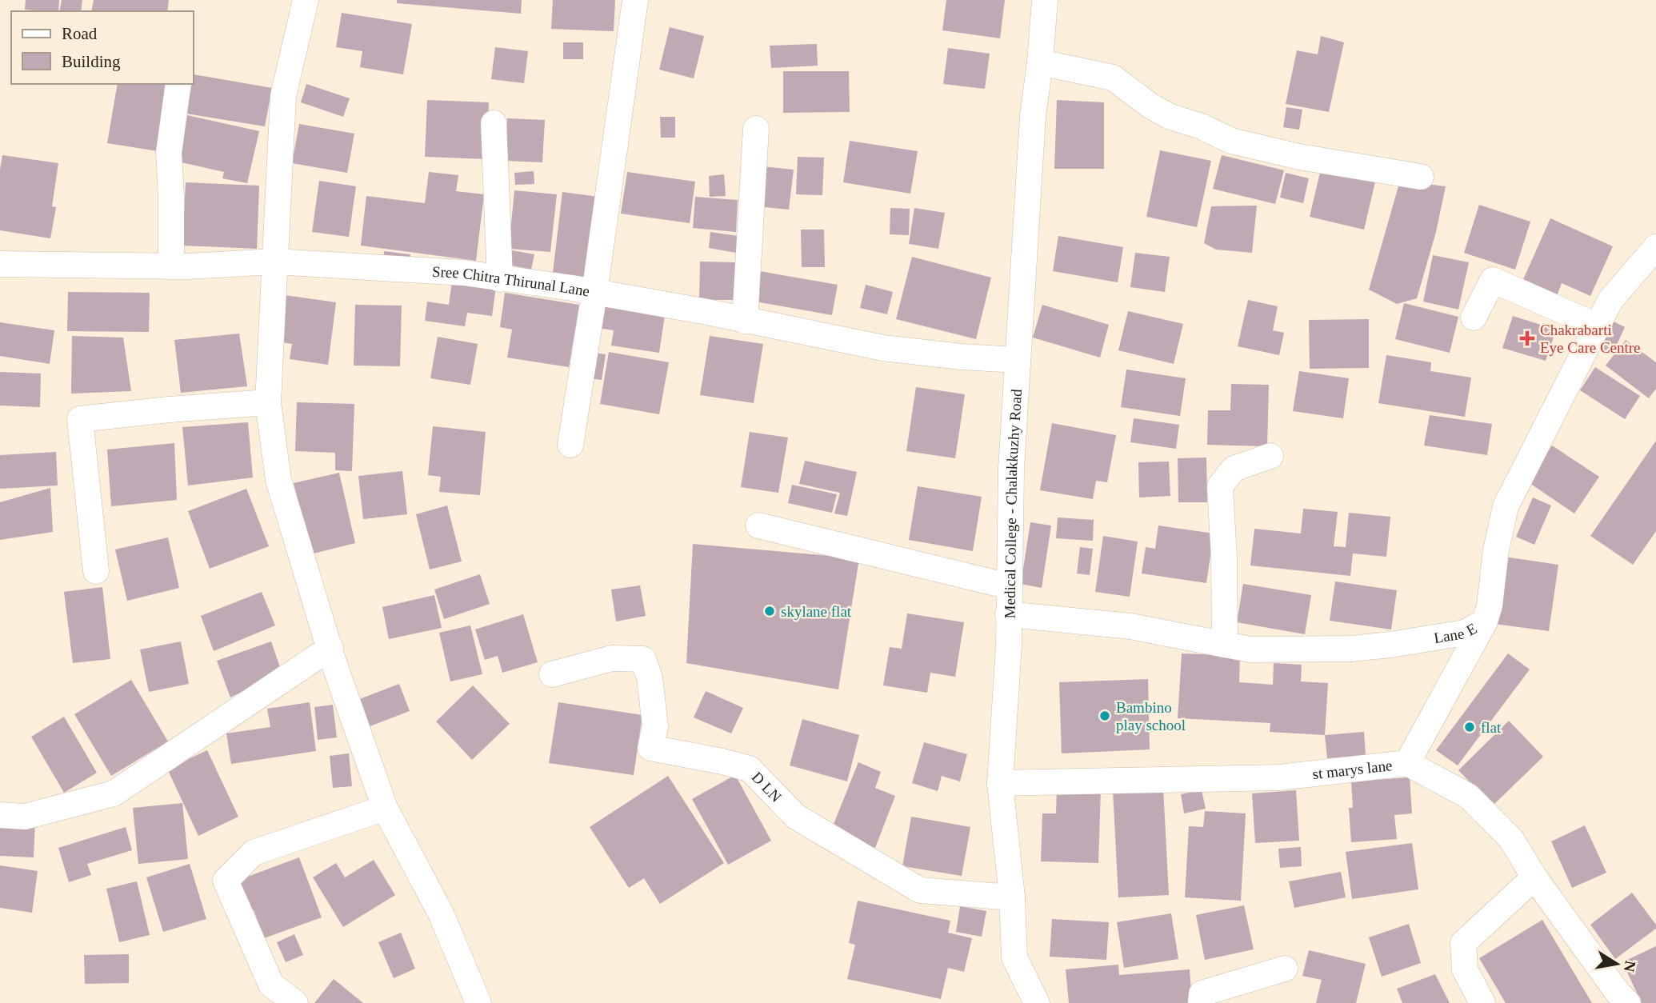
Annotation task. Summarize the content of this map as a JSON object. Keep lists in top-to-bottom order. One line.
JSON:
{"streets":{"street":["Sree Chitra Thirunal Lane","Medical College - Chalakkuzhy Road","Lane E","st marys lane","D LN"]},"crossings":[["Sree Chitra Thirunal Lane","Medical College - Chalakkuzhy Road"],["Medical College - Chalakkuzhy Road","Lane E"],["Medical College - Chalakkuzhy Road","st marys lane"],["Medical College - Chalakkuzhy Road","D LN"]],"places":{"health":["Chakrabarti Eye Care Centre"],"other":["skylane flat","Bambino play school","flat"]},"legend":["Road","Building"],"north":"right"}
